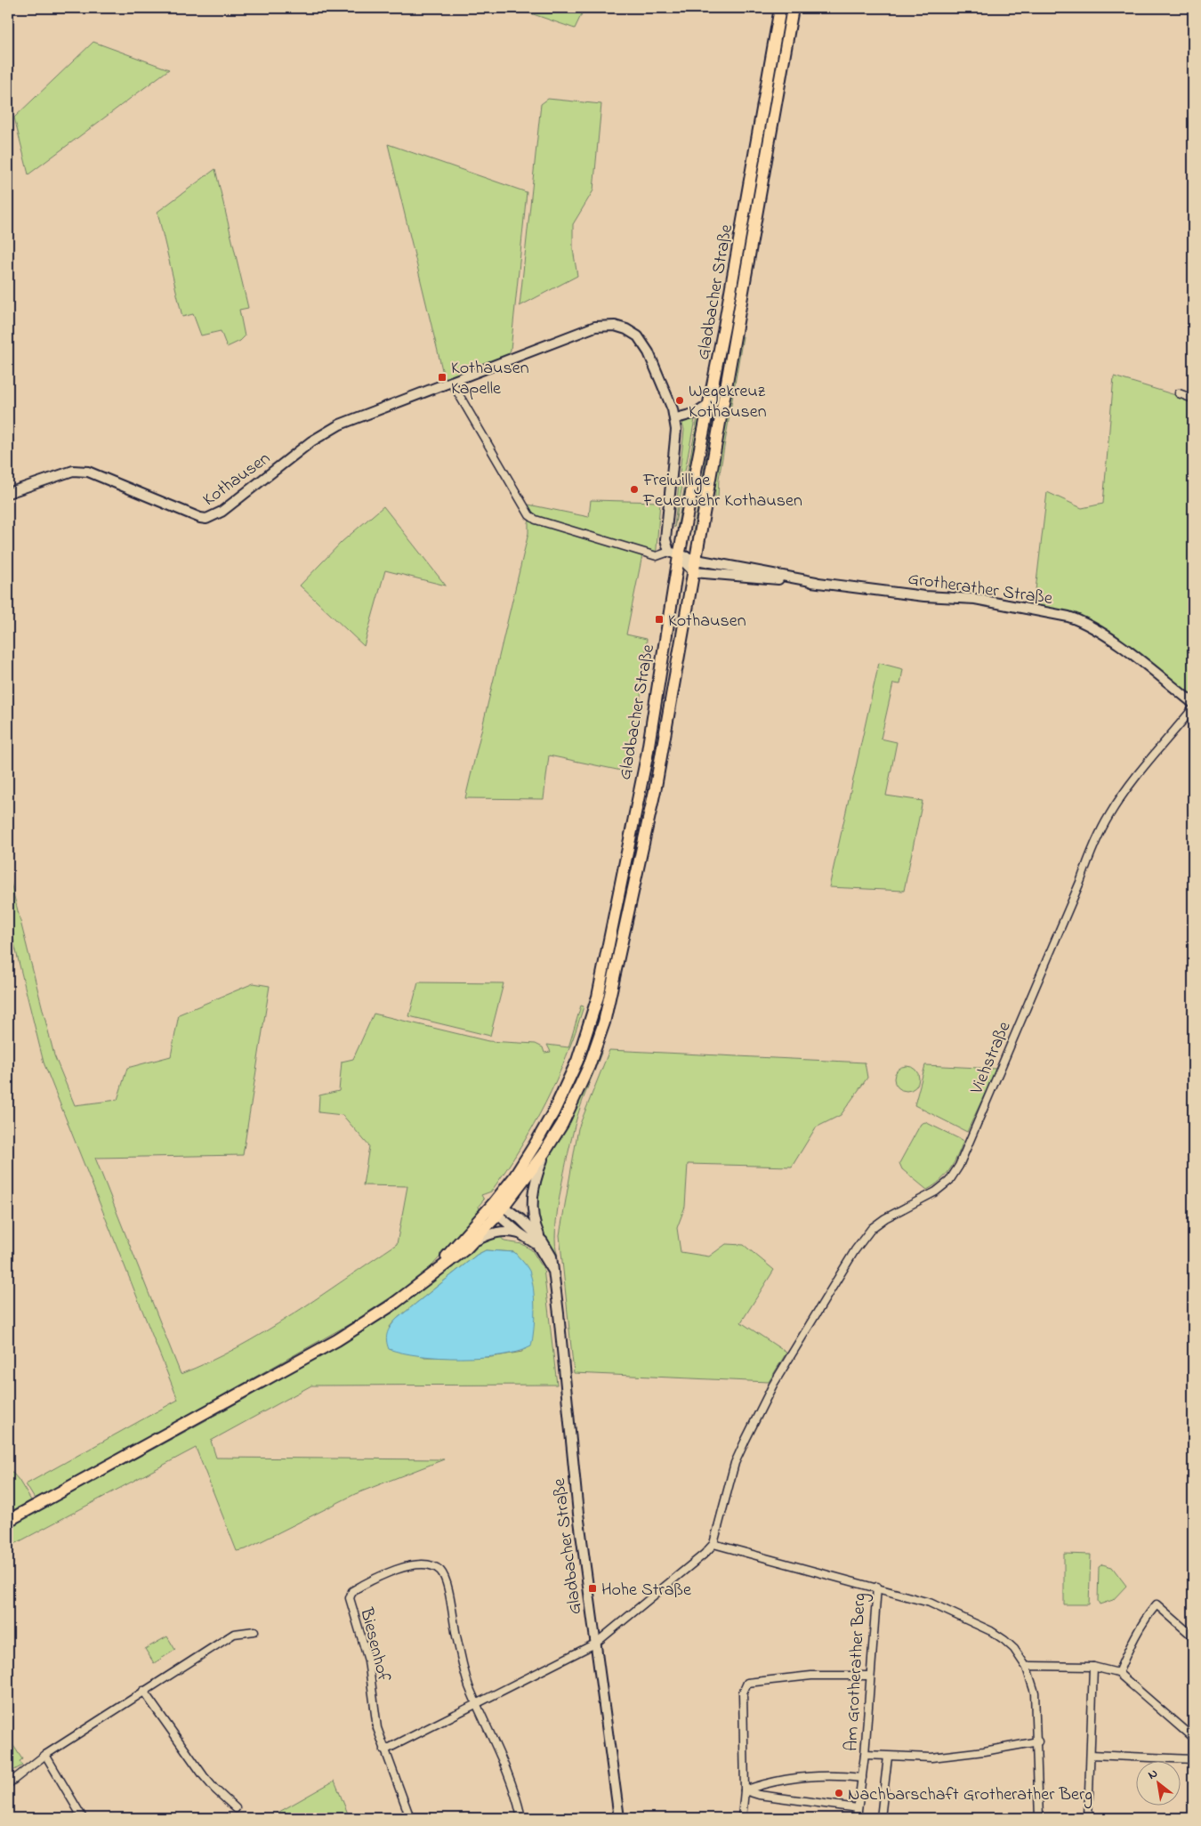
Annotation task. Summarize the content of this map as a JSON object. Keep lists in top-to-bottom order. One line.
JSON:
{"streets":{"main road":["Gladbacher Straße"],"street":["Kothausen","Grotherather Straße","Viehstraße","Biesenhof","Am Grotherather Berg"]},"crossings":[["Gladbacher Straße","Kothausen"],["Gladbacher Straße","Grotherather Straße"],["Kothausen","Grotherather Straße"],["Viehstraße","Am Grotherather Berg"]],"places":{"transit":["Kothausen Kapelle","Kothausen","Hohe Straße"],"other":["Wegekreuz Kothausen","Freiwillige Feuerwehr Kothausen","Nachbarschaft Grotherather Berg"]},"north":"top left"}
